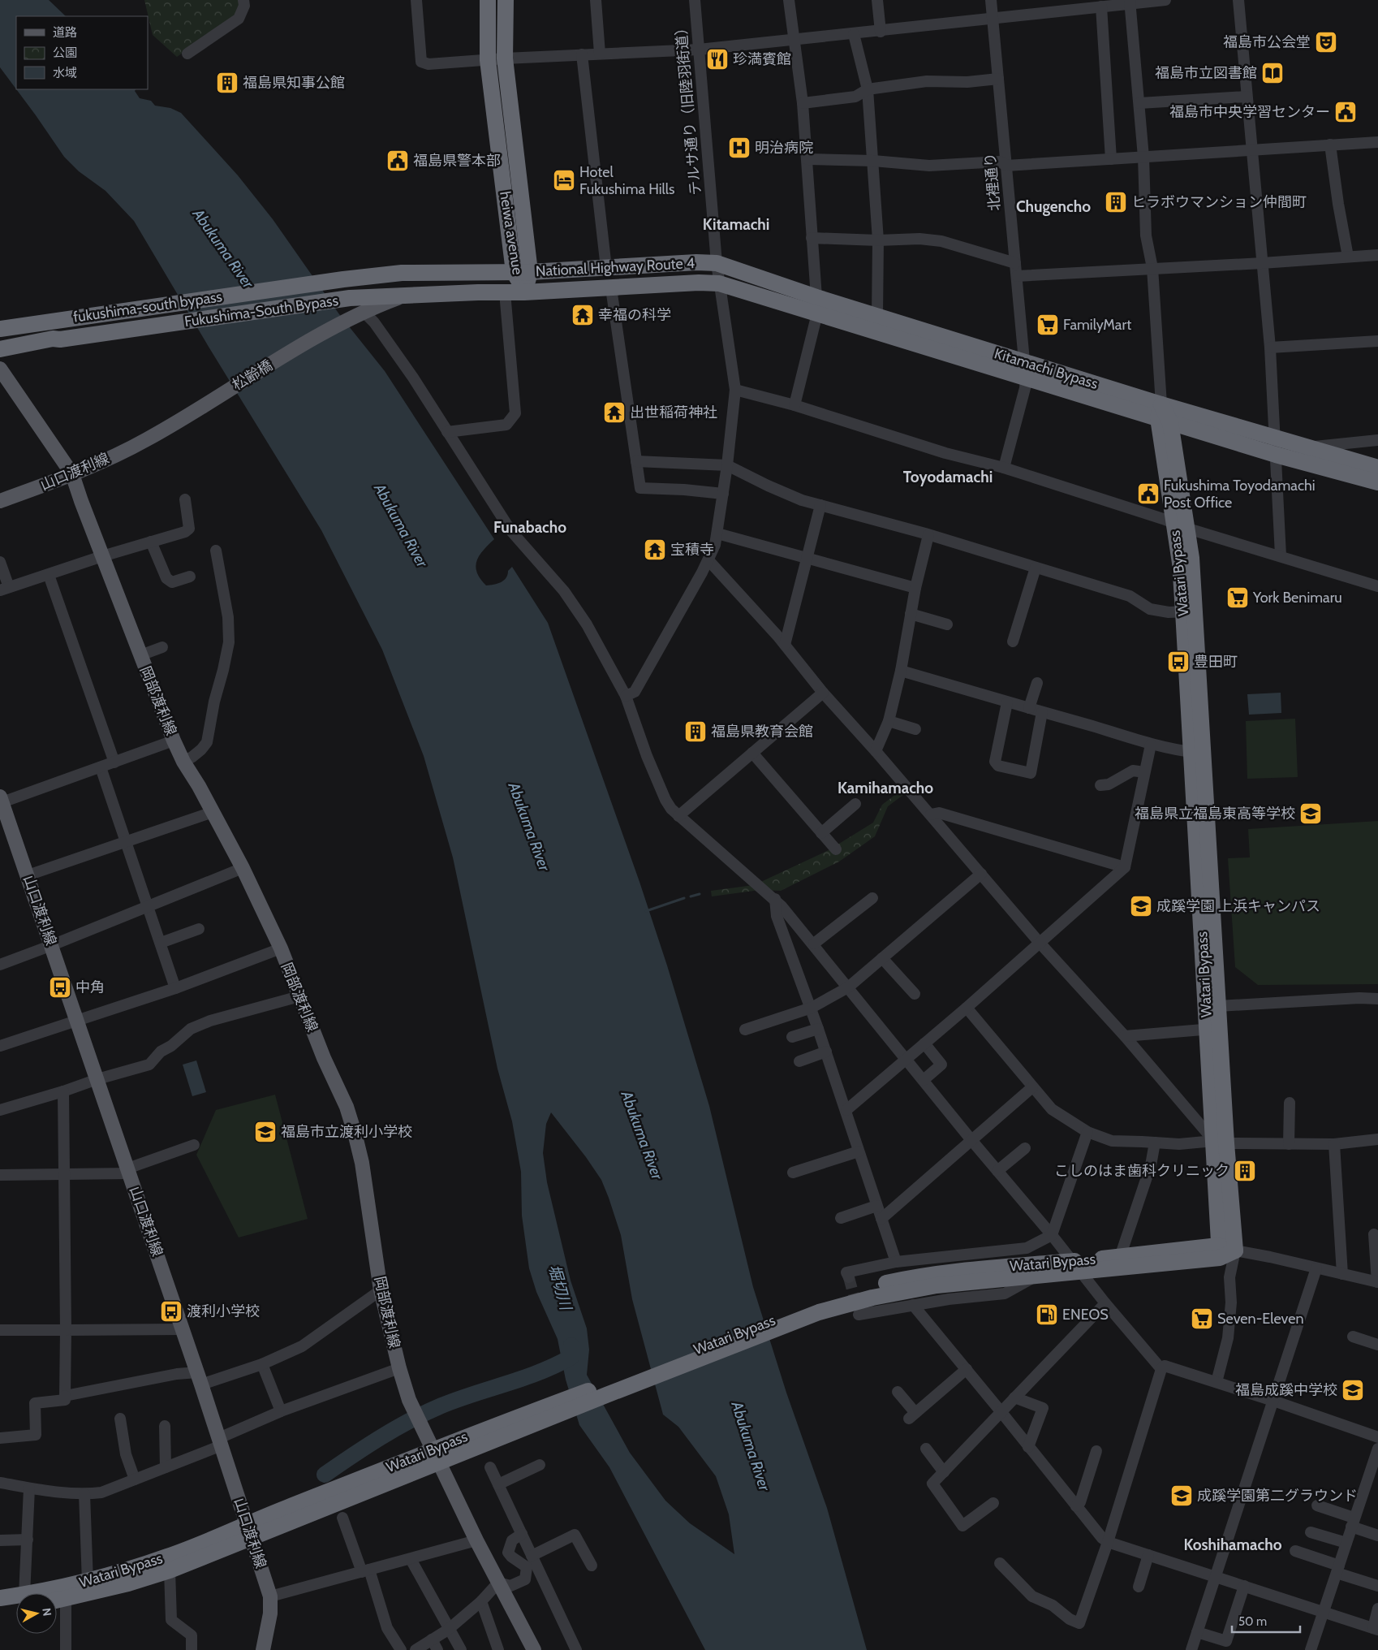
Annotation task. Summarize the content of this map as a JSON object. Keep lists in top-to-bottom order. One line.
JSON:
{"streets":{"highway":["heiwa avenue","National Highway Route 4","fukushima-south bypass","Fukushima-South Bypass","Kitamachi Bypass","Watari Bypass"],"main road":["松齢橋","山口渡利線","岡部渡利線"],"street":["テルサ通り（旧陸羽街道）","北裡通り"]},"crossings":[["テルサ通り（旧陸羽街道）","National Highway Route 4"],["テルサ通り（旧陸羽街道）","Kitamachi Bypass"],["北裡通り","Kitamachi Bypass"],["heiwa avenue","National Highway Route 4"],["heiwa avenue","fukushima-south bypass"],["heiwa avenue","Fukushima-South Bypass"],["National Highway Route 4","fukushima-south bypass"],["National Highway Route 4","Fukushima-South Bypass"],["National Highway Route 4","Kitamachi Bypass"],["Kitamachi Bypass","Watari Bypass"],["松齢橋","山口渡利線"],["山口渡利線","Watari Bypass"],["山口渡利線","岡部渡利線"],["Watari Bypass","岡部渡利線"]],"districts":["Chugencho","Kitamachi","Toyodamachi","Funabacho","Kamihamacho","Koshihamacho"],"water":["Abukuma River","堀切川"],"places":{"theatre":["福島市公会堂"],"restaurant":["珍満賓館"],"library":["福島市立図書館"],"building":["福島県知事公館","ヒラボウマンション仲間町","福島県教育会館","こしのはま歯科クリニック"],"public building":["福島市中央学習センター","福島県警本部","Fukushima Toyodamachi Post Office"],"hospital":["明治病院"],"hotel":["Hotel Fukushima Hills"],"temple":["幸福の科学","出世稲荷神社","宝積寺"],"supermarket":["FamilyMart","York Benimaru","Seven-Eleven"],"bus stop":["豊田町","中角","渡利小学校"],"school or university":["福島県立福島東高等学校","成蹊学園 上浜キャンパス","福島市立渡利小学校","福島成蹊中学校","成蹊学園第二グラウンド"],"fuel station":["ENEOS"]},"legend":["道路","公園","水域"],"scale_bar":"50 m","north":"right"}
